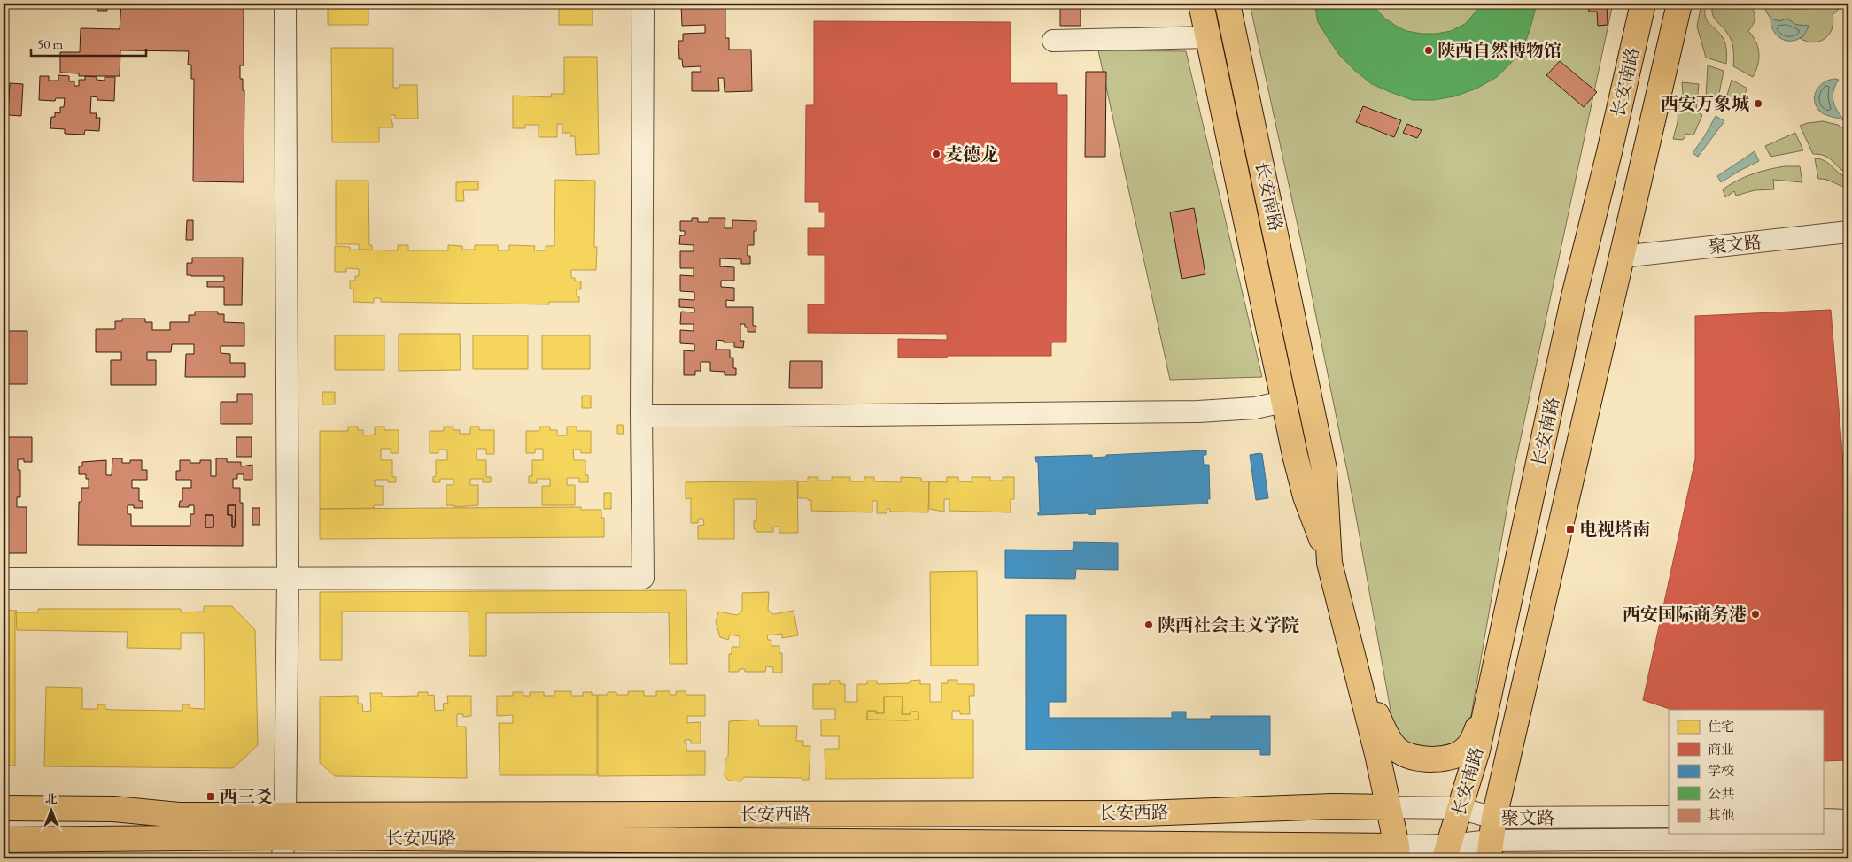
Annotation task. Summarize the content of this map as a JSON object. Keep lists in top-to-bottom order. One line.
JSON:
{"streets":{"main road":["长安南路","长安西路"],"street":["聚文路"]},"crossings":[["长安南路","聚文路"],["长安南路","长安西路"],["聚文路","长安西路"]],"places":{"other":["陕西自然博物馆","西安万象城","麦德龙","西安国际商务港","陕西社会主义学院"],"transit":["电视塔南","西三爻"]},"legend":["住宅","商业","学校","公共","其他"],"scale_bar":"50 m","north":"top"}
